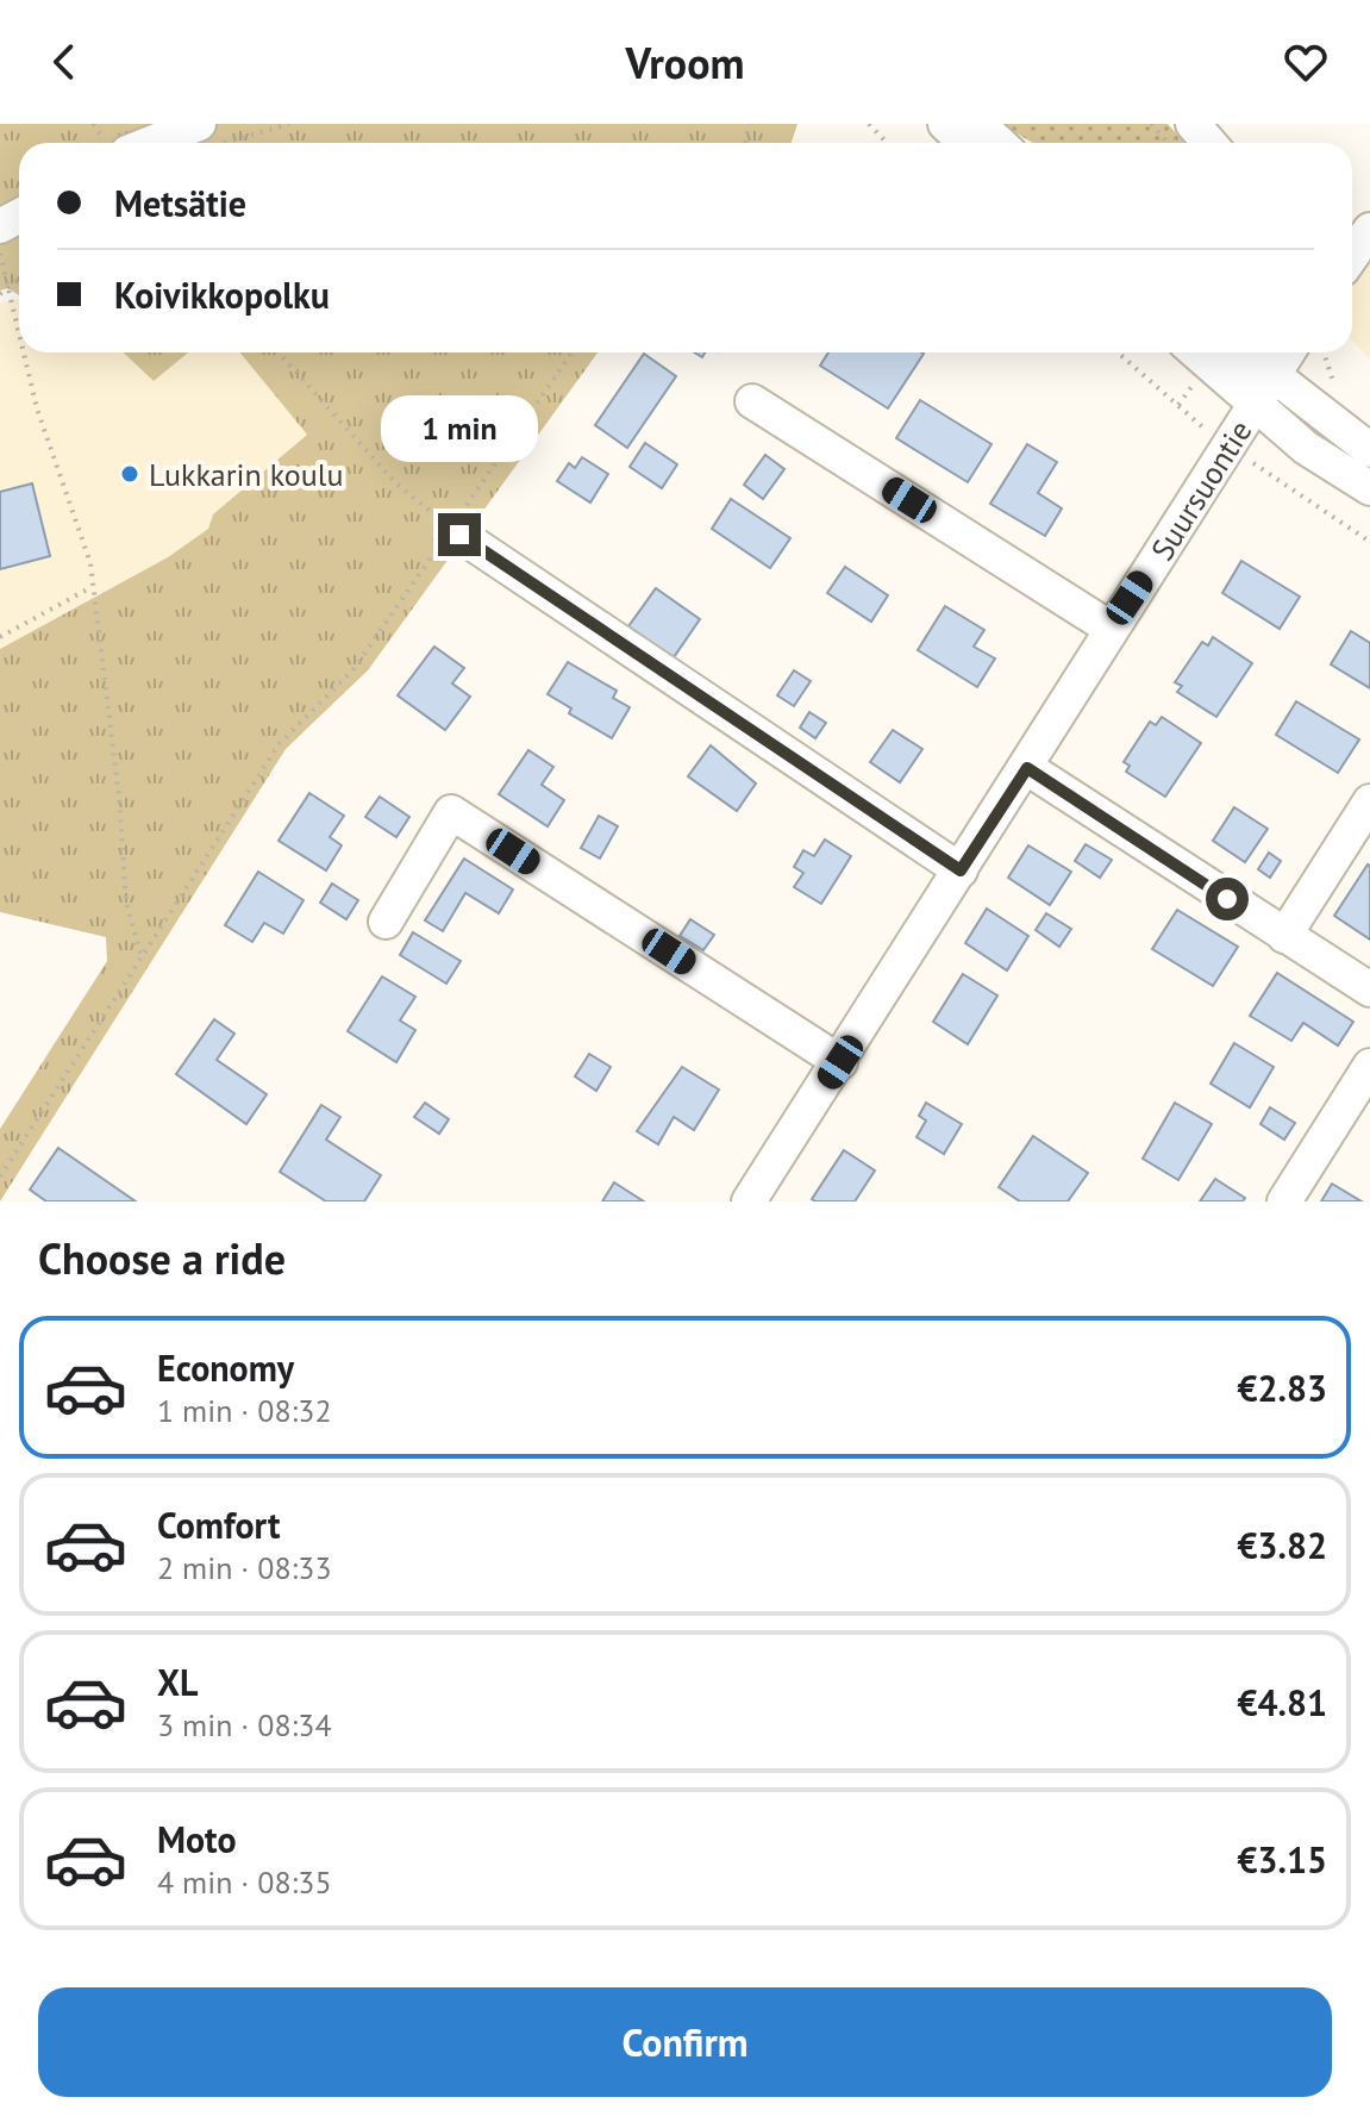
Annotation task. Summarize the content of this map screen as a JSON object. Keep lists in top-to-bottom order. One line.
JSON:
{"streets":{"street":["Suursuontie"]},"places":["Lukkarin koulu"],"page":{"header":"Vroom","banner":["Metsätie","Koivikkopolku"],"bubble":"1 min","heading":"Choose a ride","list":[{"name":"Economy","note":"1 min · 08:32","value":"€2.83"},{"name":"Comfort","note":"2 min · 08:33","value":"€3.82"},{"name":"XL","note":"3 min · 08:34","value":"€4.81"},{"name":"Moto","note":"4 min · 08:35","value":"€3.15"}],"buttons":"Confirm"}}
